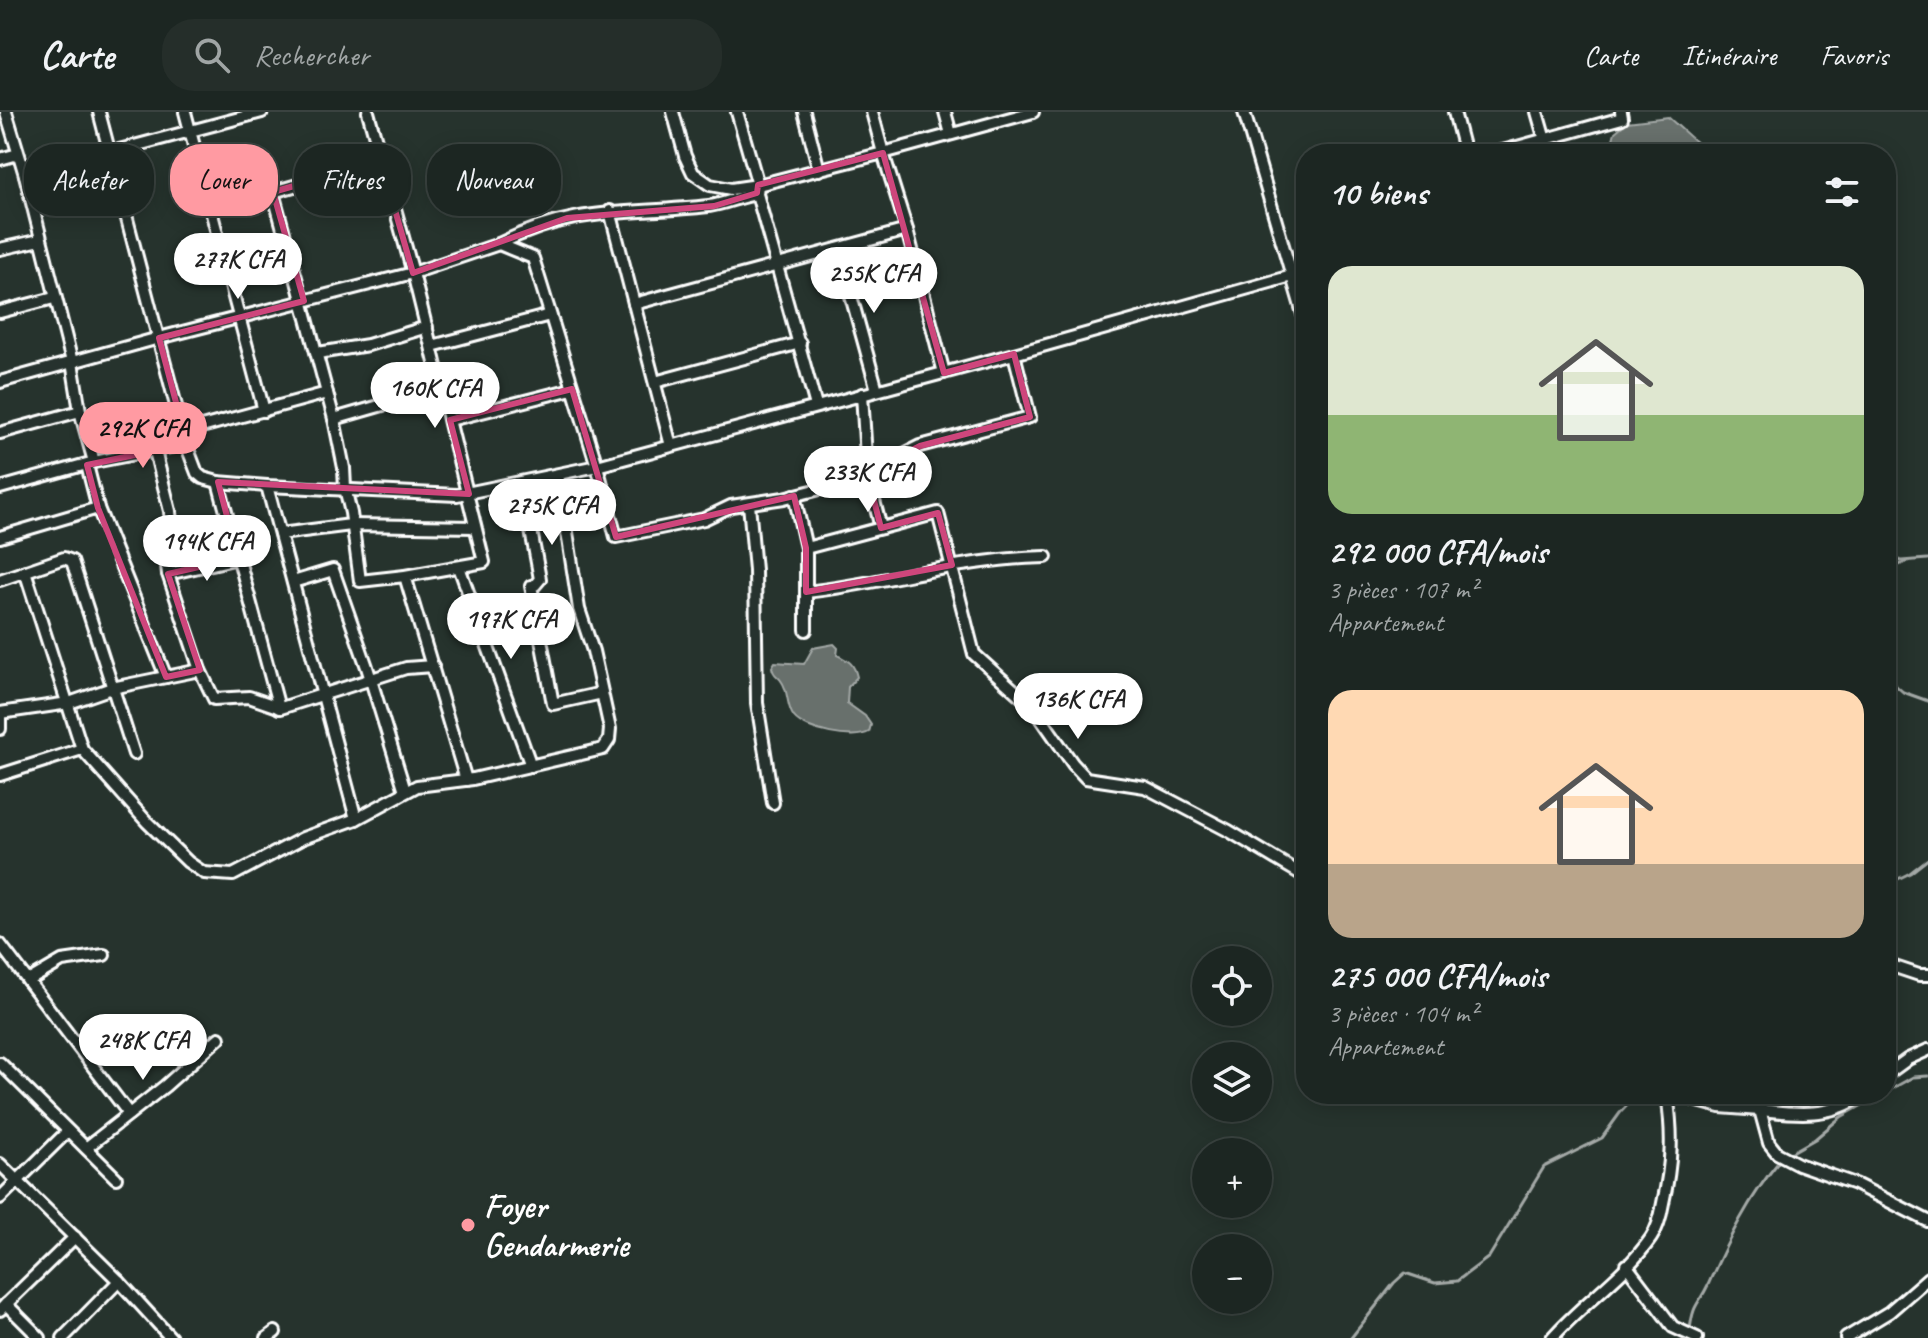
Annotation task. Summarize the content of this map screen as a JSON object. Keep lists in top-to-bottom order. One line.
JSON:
{"places":["Foyer Gendarmerie"],"page":{"header":"Carte","search":"Rechercher","nav":["Carte","Itinéraire","Favoris"],"chip":["Acheter","Louer","Filtres","Nouveau"],"heading":"10 biens","price":["277K CFA","255K CFA","160K CFA","292K CFA","233K CFA","275K CFA","194K CFA","197K CFA","136K CFA","248K CFA"],"list":[{"name":"292 000 CFA/mois","note":"3 pièces · 107 m² · Appartement"},{"name":"275 000 CFA/mois","note":"3 pièces · 104 m² · Appartement"}],"map_buttons":["+","−"]}}
